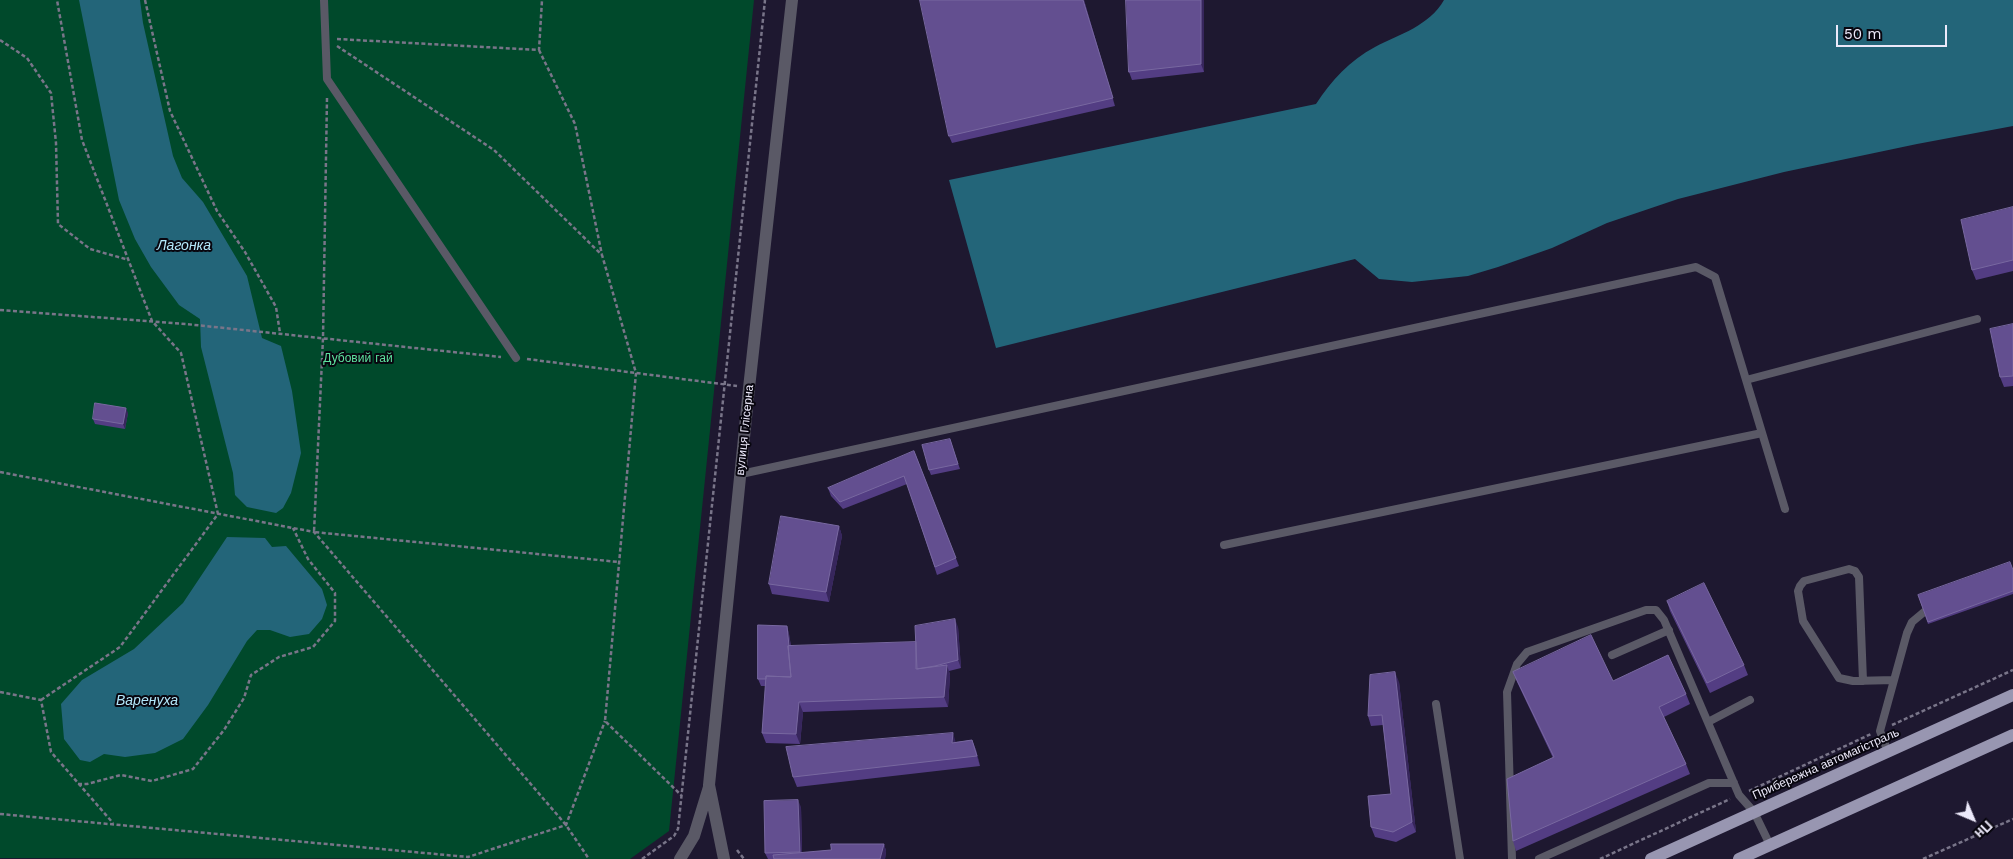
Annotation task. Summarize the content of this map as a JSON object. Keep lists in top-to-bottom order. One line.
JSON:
{"streets":{"main road":["Прибережна автомагістраль"],"street":["вулиця Глісерна"]},"water":["Лагонка","Варенуха"],"parks":["Дубовий гай"],"scale_bar":"50 m","north":"bottom right"}
